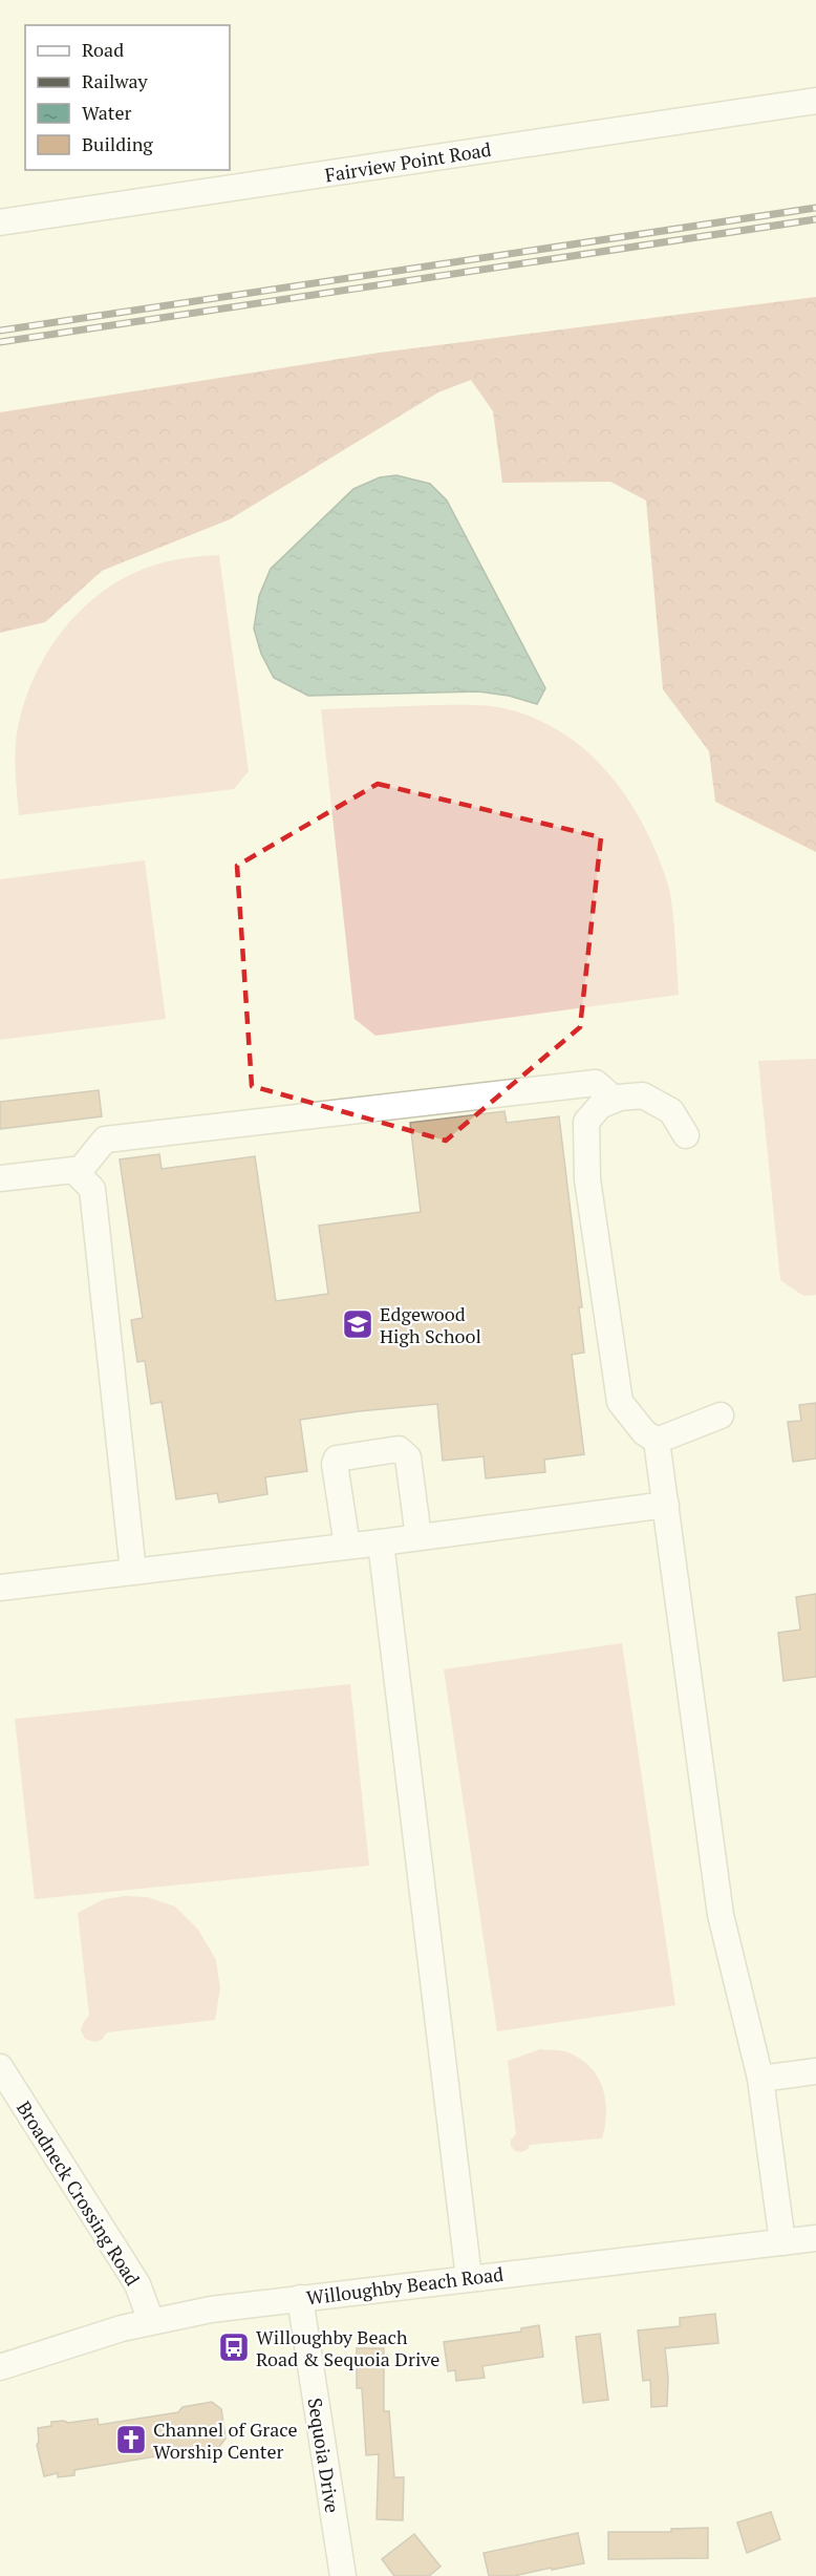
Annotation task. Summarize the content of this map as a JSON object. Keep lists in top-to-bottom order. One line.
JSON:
{"streets":{"street":["Fairview Point Road","Broadneck Crossing Road","Willoughby Beach Road","Sequoia Drive"]},"crossings":[["Broadneck Crossing Road","Willoughby Beach Road"],["Willoughby Beach Road","Sequoia Drive"]],"places":{"school or university":["Edgewood High School"],"bus stop":["Willoughby Beach Road & Sequoia Drive"],"church":["Channel of Grace Worship Center"]},"legend":["Road","Railway","Water","Building"]}
